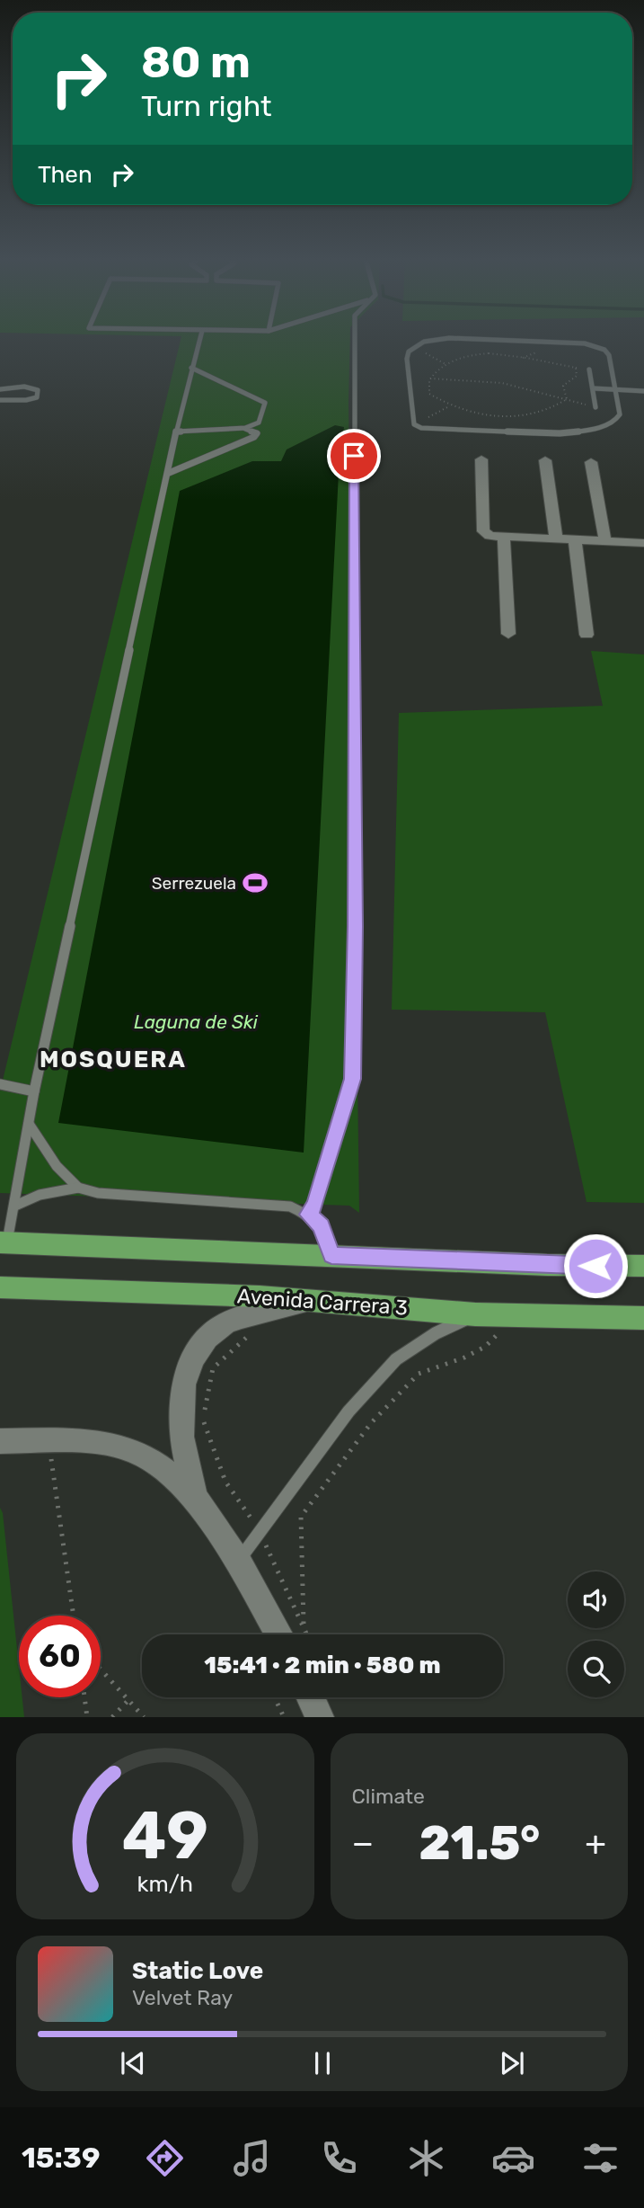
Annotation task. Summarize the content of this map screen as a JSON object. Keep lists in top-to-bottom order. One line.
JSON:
{"streets":{"main road":["Avenida Carrera 3"]},"districts":["MOSQUERA"],"water":["Laguna de Ski"],"places":{"sports":["Serrezuela"]},"page":{"turn":["80 m","Turn right"],"then":"Then","limit":"60","trip":"15:41 · 2 min · 580 m","tile":"Climate","heat":["−","21.5°","+"],"song":["Static Love","Velvet Ray"],"tabs":"15:39","gauge":["49","km/h"]}}
